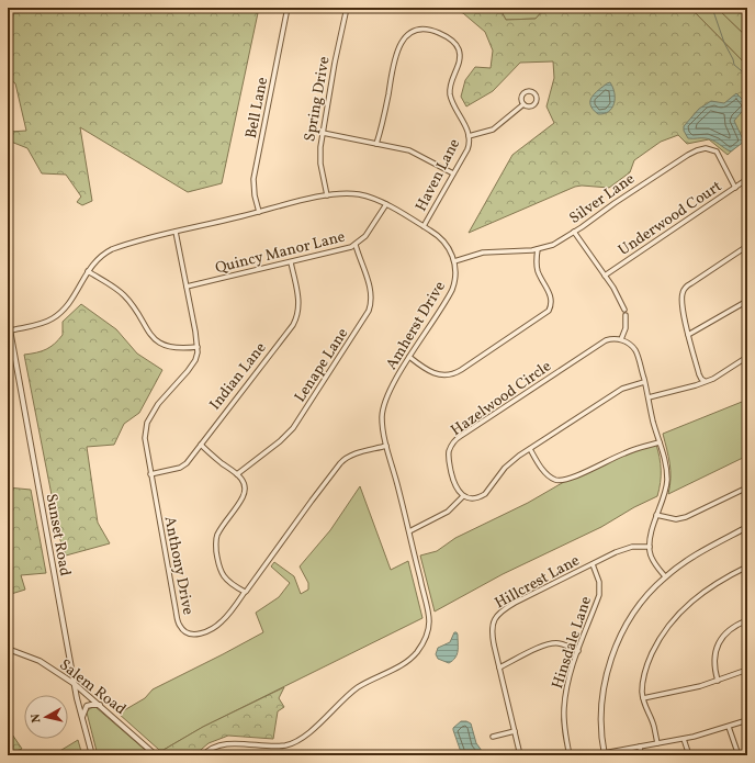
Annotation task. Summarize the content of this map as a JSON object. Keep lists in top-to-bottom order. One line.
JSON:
{"streets":{"street":["Spring Drive","Bell Lane","Haven Lane","Silver Lane","Underwood Court","Quincy Manor Lane","Amherst Drive","Lenape Lane","Indian Lane","Hazelwood Circle","Sunset Road","Anthony Drive","Hillcrest Lane","Hinsdale Lane","Salem Road"]},"crossings":[["Spring Drive","Amherst Drive"],["Bell Lane","Amherst Drive"],["Haven Lane","Amherst Drive"],["Silver Lane","Underwood Court"],["Silver Lane","Amherst Drive"],["Quincy Manor Lane","Amherst Drive"],["Quincy Manor Lane","Lenape Lane"],["Quincy Manor Lane","Indian Lane"],["Quincy Manor Lane","Anthony Drive"],["Amherst Drive","Sunset Road"],["Amherst Drive","Anthony Drive"],["Indian Lane","Anthony Drive"],["Sunset Road","Salem Road"],["Hillcrest Lane","Hinsdale Lane"]],"north":"left"}
